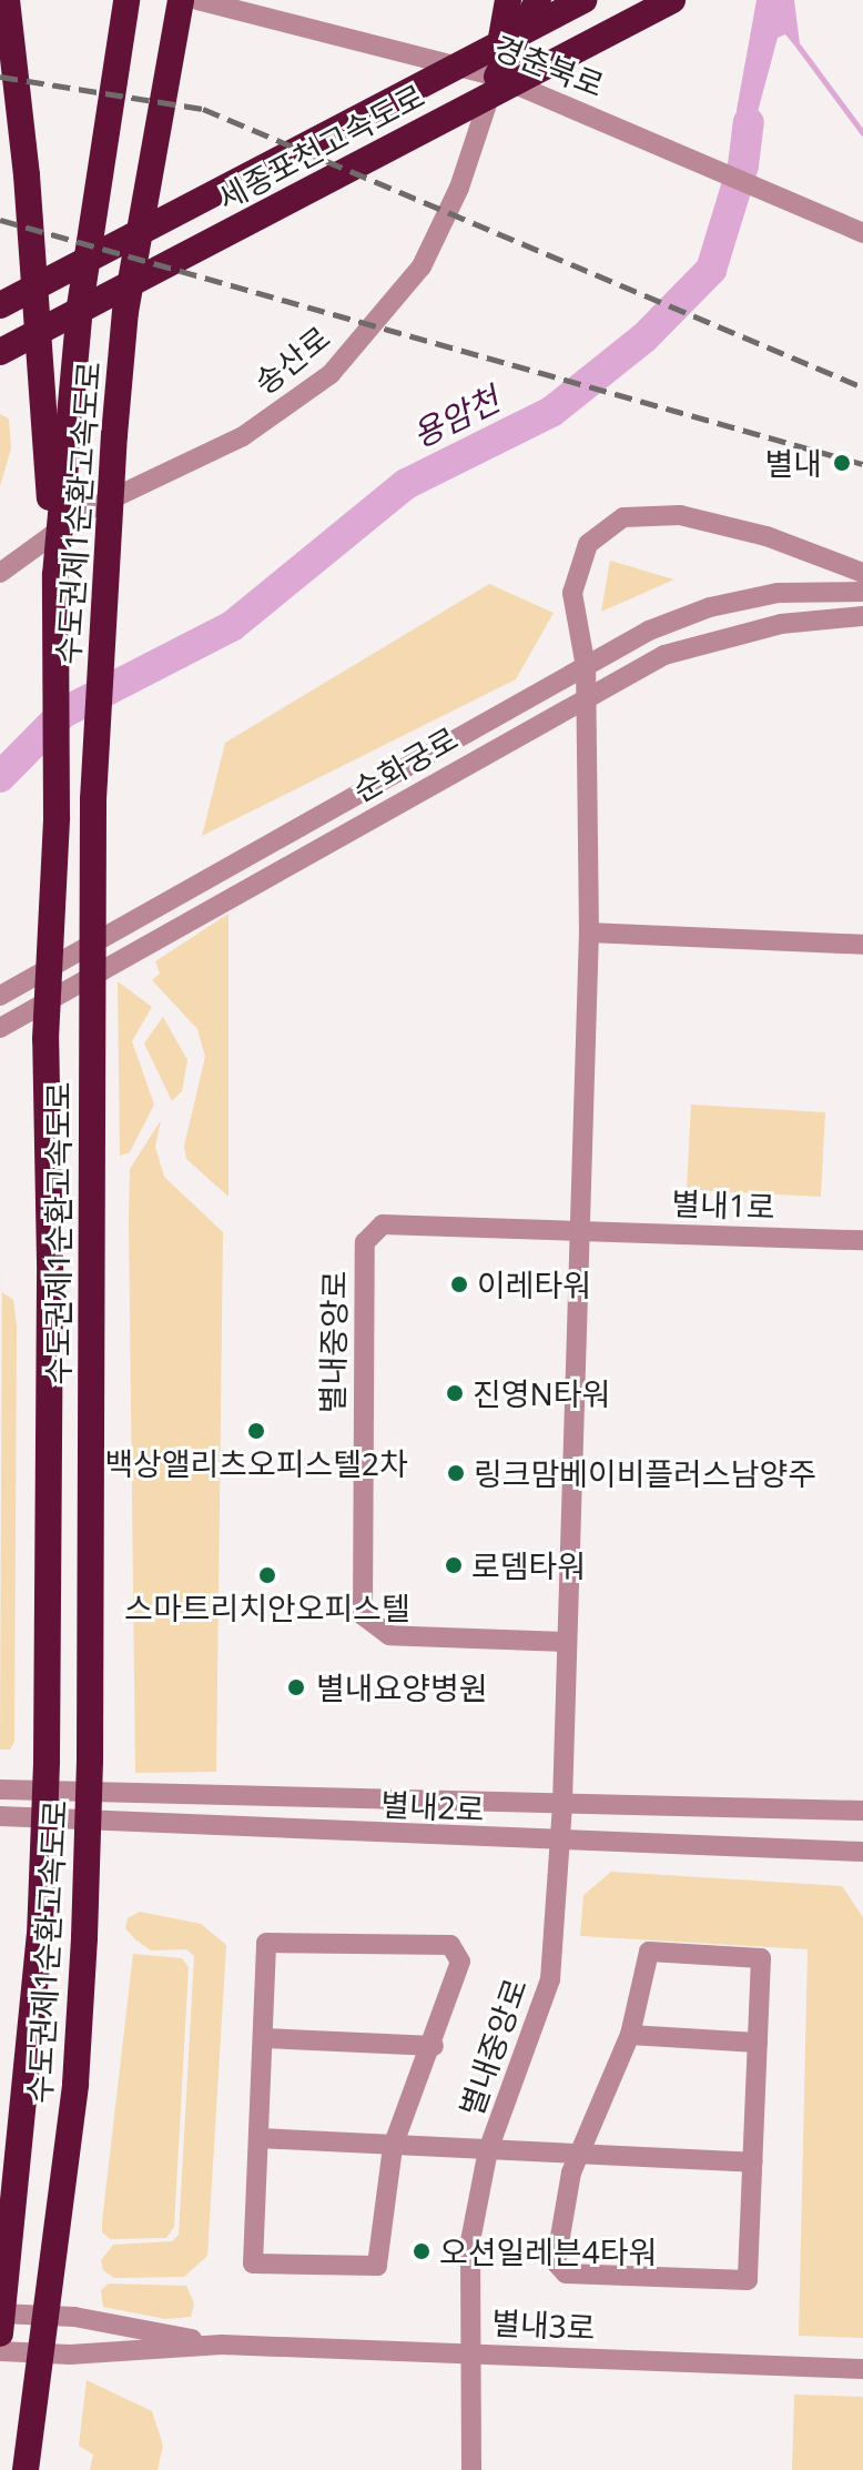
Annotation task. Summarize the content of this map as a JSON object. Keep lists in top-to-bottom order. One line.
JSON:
{"streets":{"highway":["세종포천고속도로","수도권제1순환고속도로"],"street":["경춘북로","송산로","순화궁로","별내1로","별내중앙로","별내2로","별내3로"]},"crossings":[["경춘북로","송산로"],["순화궁로","별내중앙로"],["별내1로","별내중앙로"],["별내중앙로","별내2로"],["별내중앙로","별내3로"]],"water":["용암천"],"places":["별내","이레타워","진영N타워","백상앨리츠오피스텔2차","링크맘베이비플러스남양주","로뎀타워","스마트리치안오피스텔","별내요양병원","오션일레븐4타워"]}
